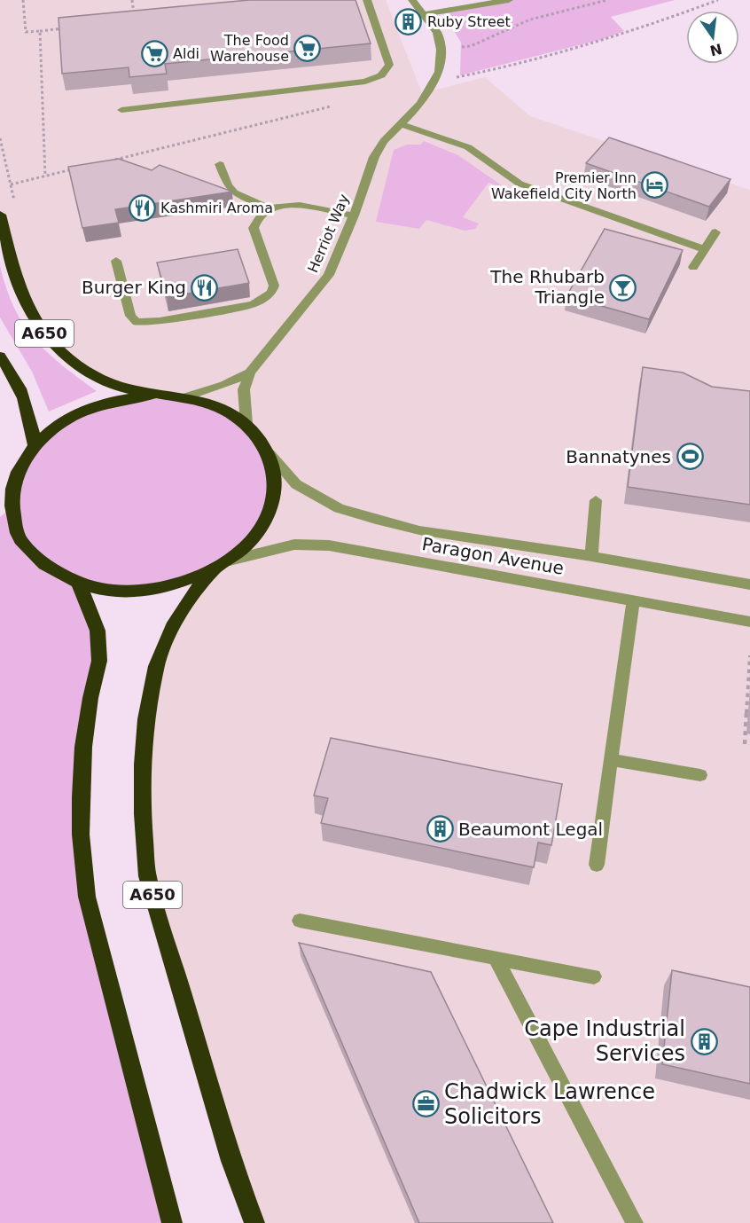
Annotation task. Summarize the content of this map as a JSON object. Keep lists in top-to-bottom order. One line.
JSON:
{"streets":{"highway":["A650"],"street":["Herriot Way","Paragon Avenue"]},"places":{"building":["Ruby Street","Beaumont Legal","Cape Industrial Services"],"supermarket":["The Food Warehouse","Aldi"],"hotel":["Premier Inn Wakefield City North"],"restaurant":["Kashmiri Aroma","Burger King"],"bar":["The Rhubarb Triangle"],"sports":["Bannatynes"],"office":["Chadwick Lawrence Solicitors"]},"north":"bottom"}
